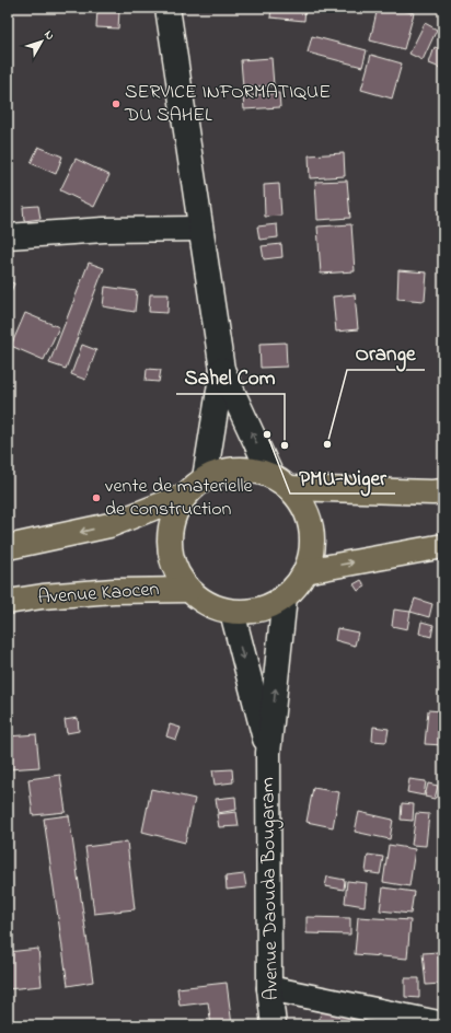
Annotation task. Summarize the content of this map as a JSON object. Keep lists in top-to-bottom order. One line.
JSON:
{"streets":{"highway":["Avenue Kaocen"],"street":["Avenue Daouda Bougaram"]},"crossings":[["Avenue Kaocen","Avenue Daouda Bougaram"]],"places":["SERVICE INFORMATIQUE DU SAHEL","PMU-Niger","Orange","Sahel Com","vente de materielle de construction"],"north":"top right"}
